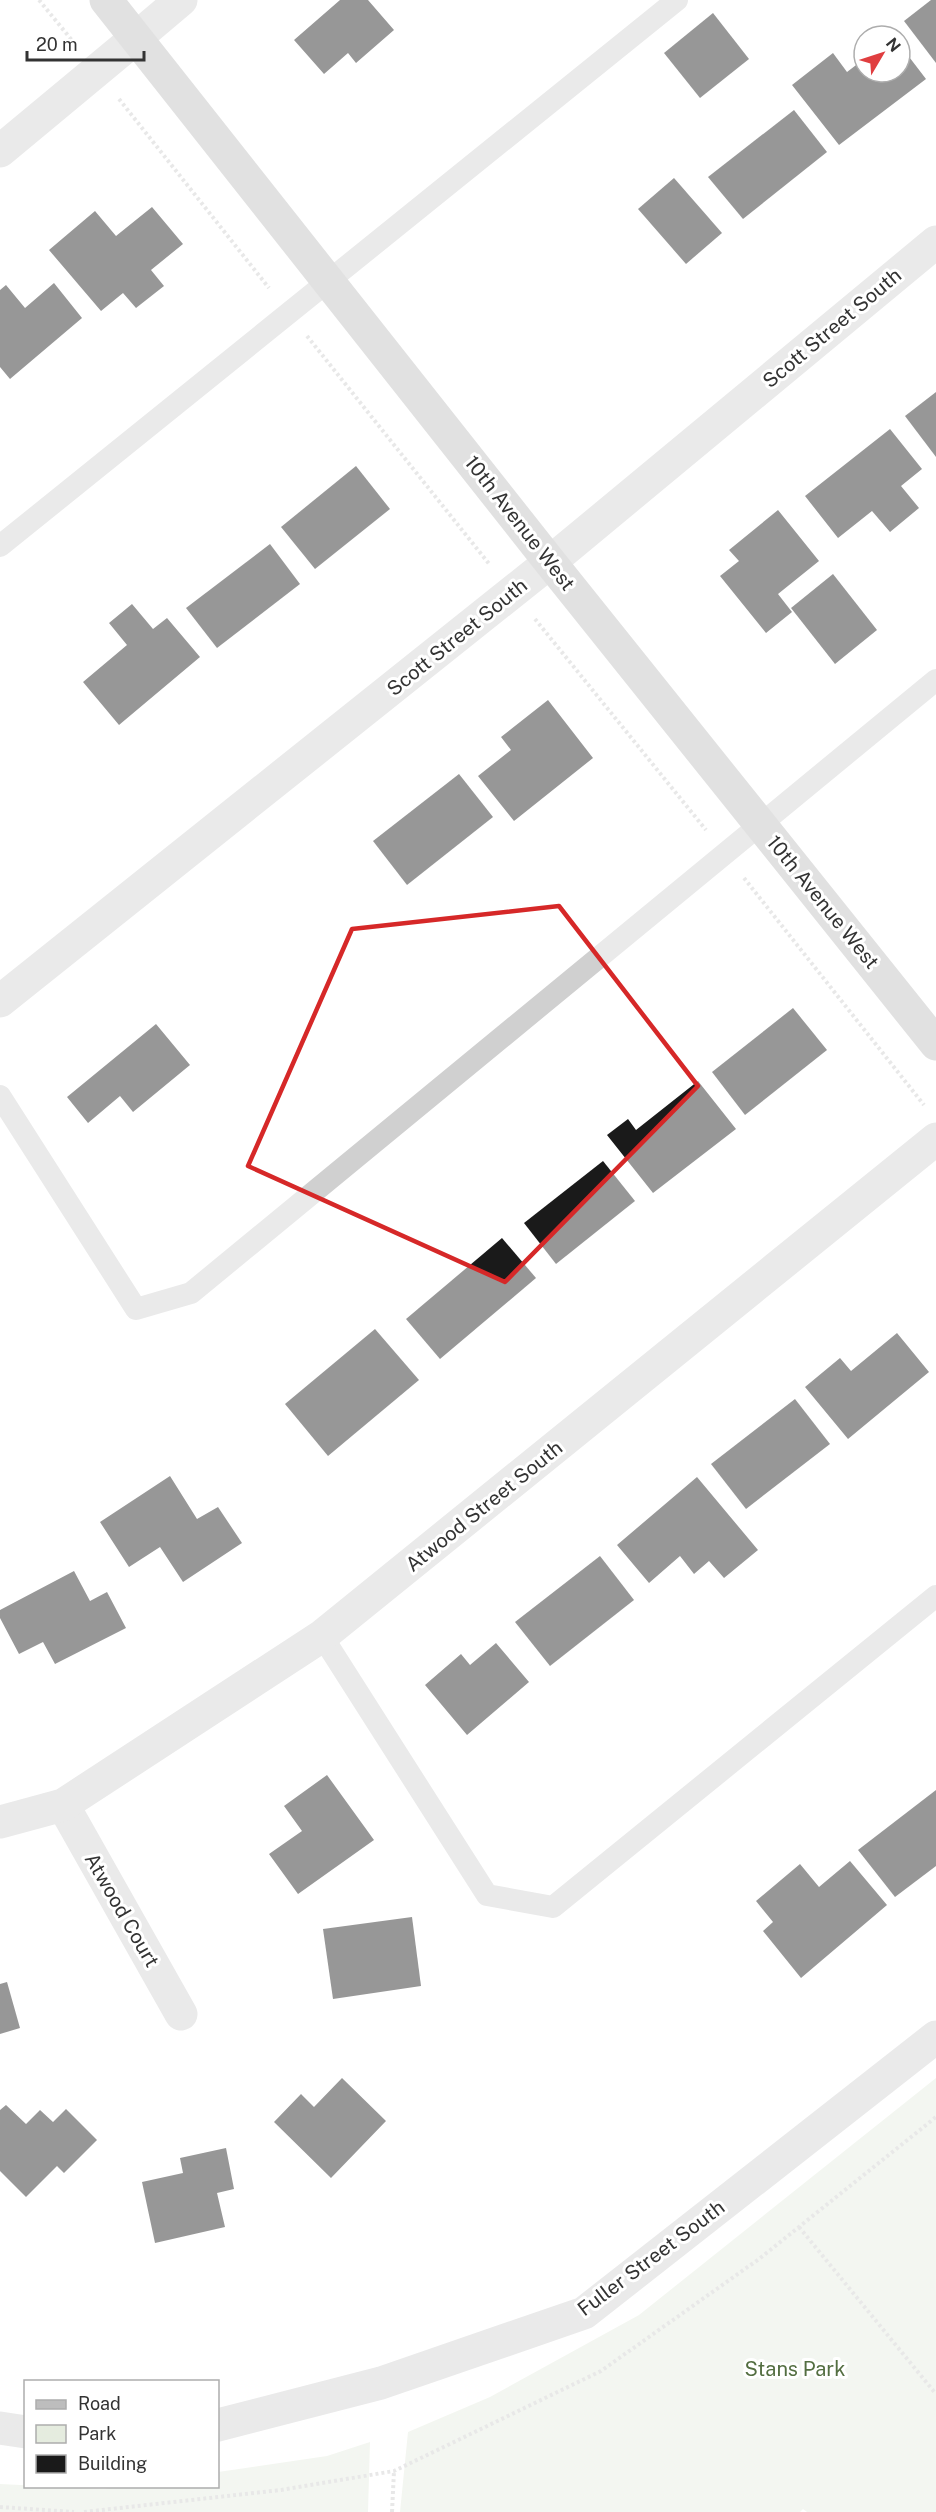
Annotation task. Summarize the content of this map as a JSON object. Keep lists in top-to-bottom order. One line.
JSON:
{"streets":{"main road":["10th Avenue West"],"street":["Scott Street South","Atwood Street South","Atwood Court","Fuller Street South"]},"crossings":[["Scott Street South","10th Avenue West"],["Atwood Street South","Atwood Court"]],"parks":["Stans Park"],"legend":["Road","Park","Building"],"scale_bar":"20 m","north":"top right"}
